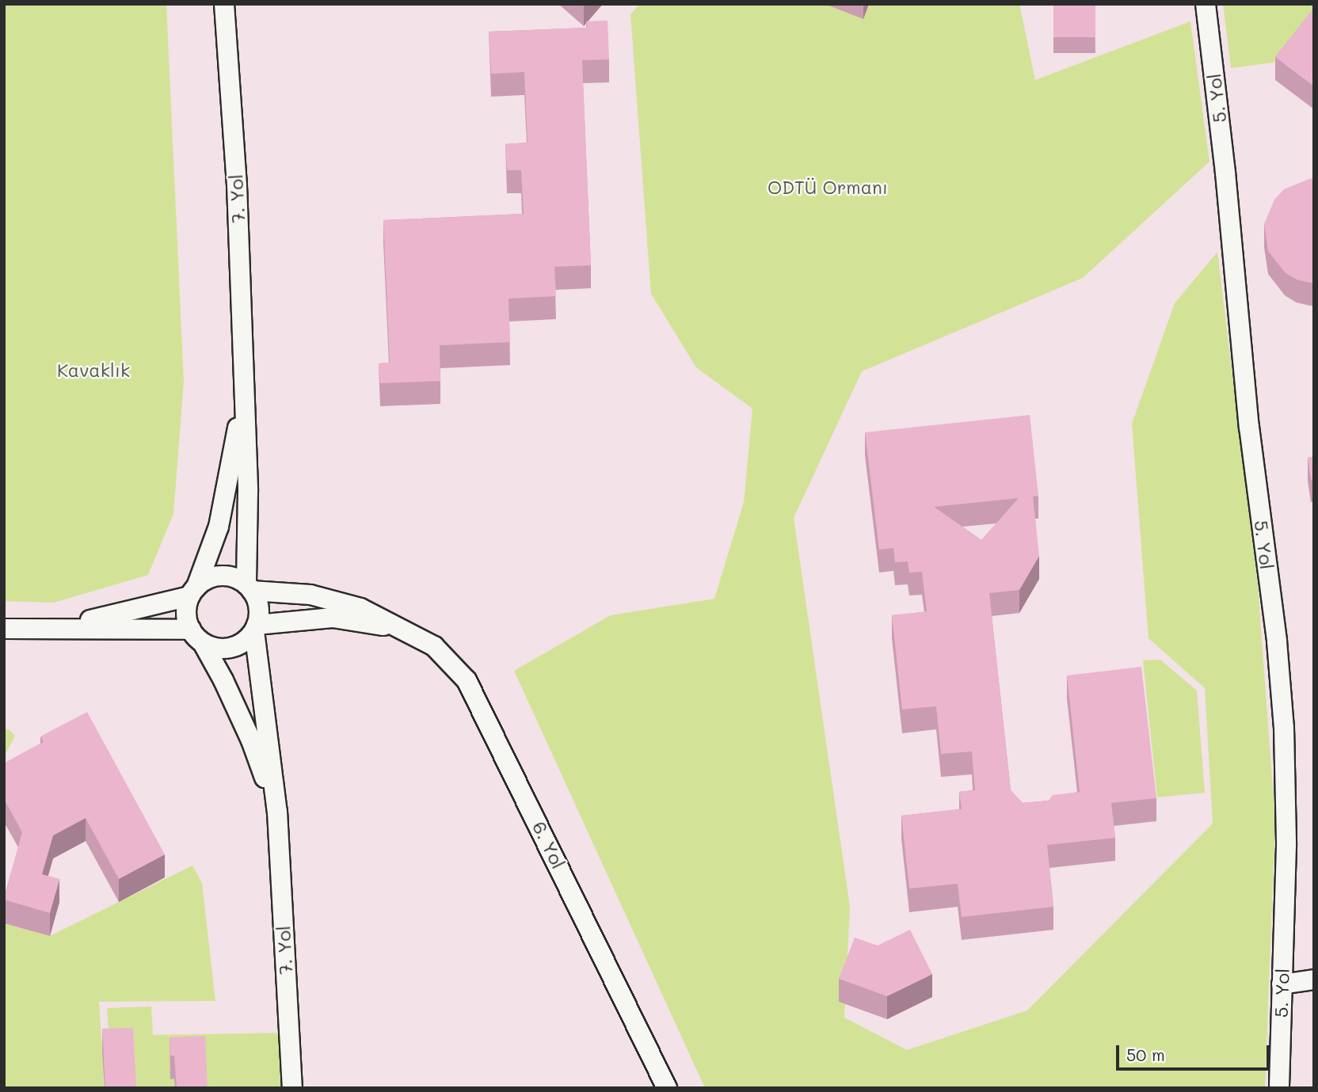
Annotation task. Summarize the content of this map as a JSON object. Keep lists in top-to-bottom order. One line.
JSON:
{"streets":{"street":["5. Yol","7. Yol","6. Yol"]},"crossings":[["7. Yol","6. Yol"]],"parks":["ODTÜ Ormanı","Kavaklık"],"scale_bar":"50 m"}
